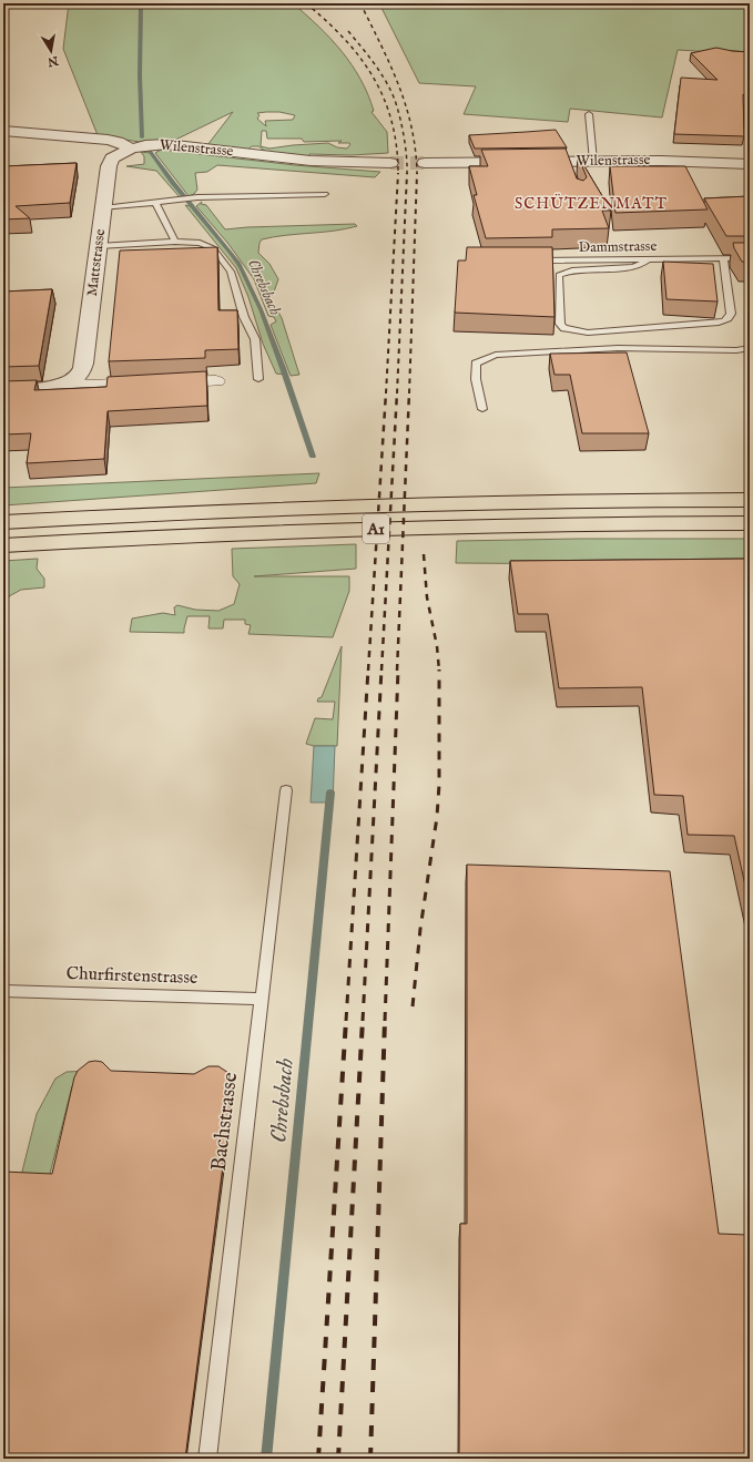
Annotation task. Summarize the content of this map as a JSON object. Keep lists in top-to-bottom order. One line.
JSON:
{"streets":{"highway":["A1"],"street":["Wilenstrasse","Mattstrasse"],"lane":["Dammstrasse","Churfirstenstrasse","Bachstrasse"]},"crossings":[["Wilenstrasse","Mattstrasse"],["Churfirstenstrasse","Bachstrasse"]],"districts":["SCHÜTZENMATT"],"water":["Chrebsbach"],"north":"bottom"}
